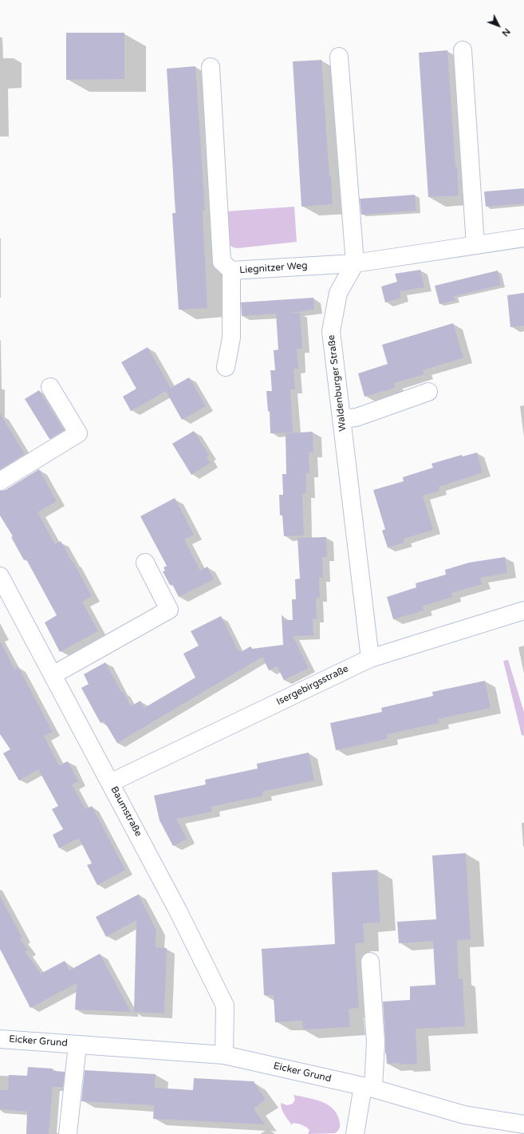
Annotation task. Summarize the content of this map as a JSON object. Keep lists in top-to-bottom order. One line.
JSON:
{"streets":{"street":["Liegnitzer Weg","Waldenburger Straße","Isergebirgsstraße","Baumstraße","Eicker Grund"]},"crossings":[["Liegnitzer Weg","Waldenburger Straße"],["Waldenburger Straße","Isergebirgsstraße"],["Isergebirgsstraße","Baumstraße"],["Baumstraße","Eicker Grund"]],"north":"bottom right"}
